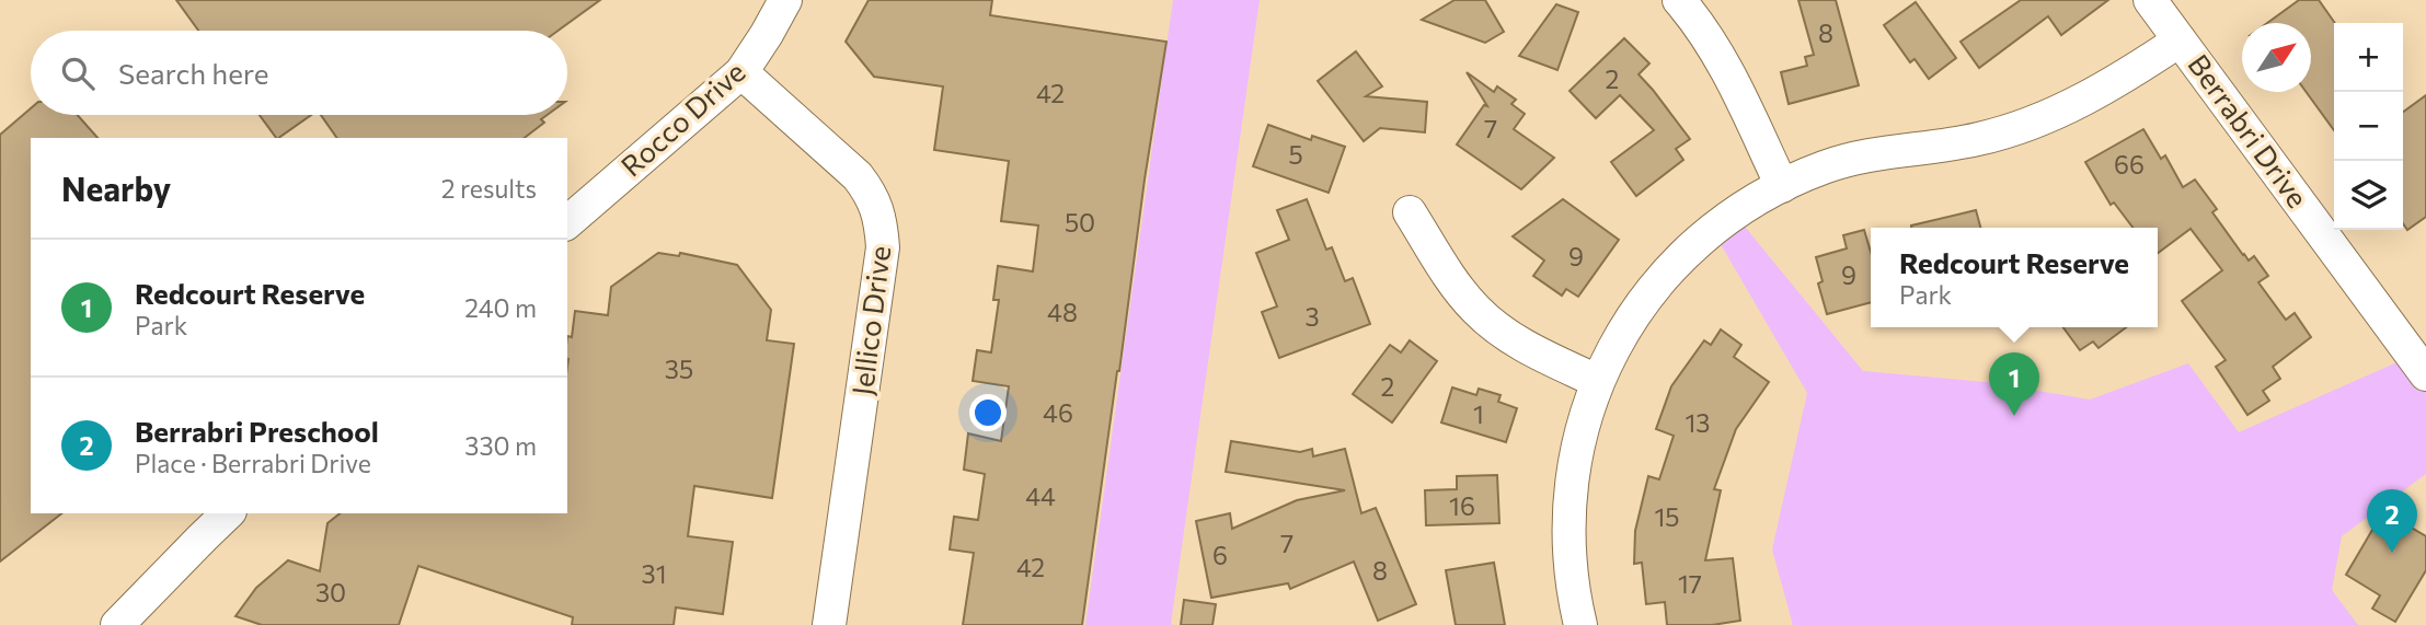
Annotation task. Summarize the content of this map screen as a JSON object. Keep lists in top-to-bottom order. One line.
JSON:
{"streets":{"street":["Rocco Drive","Berrabri Drive","Jellico Drive"]},"crossings":[["Rocco Drive","Jellico Drive"]],"house_numbers":["8","2","42","7","5","66","50","9","9","48","3","35","2","46","1","13","44","16","15","7","6","42","8","31","17","30"],"north":"top right","page":{"map_buttons":["+","−"],"search":"Search here","heading":["Nearby","2 results"],"popup":["Redcourt Reserve","Park"],"list":[{"mark":"1","name":"Redcourt Reserve","note":"Park","value":"240 m"},{"mark":"2","name":"Berrabri Preschool","note":"Place · Berrabri Drive","value":"330 m"}],"pins":["1","2"]}}
